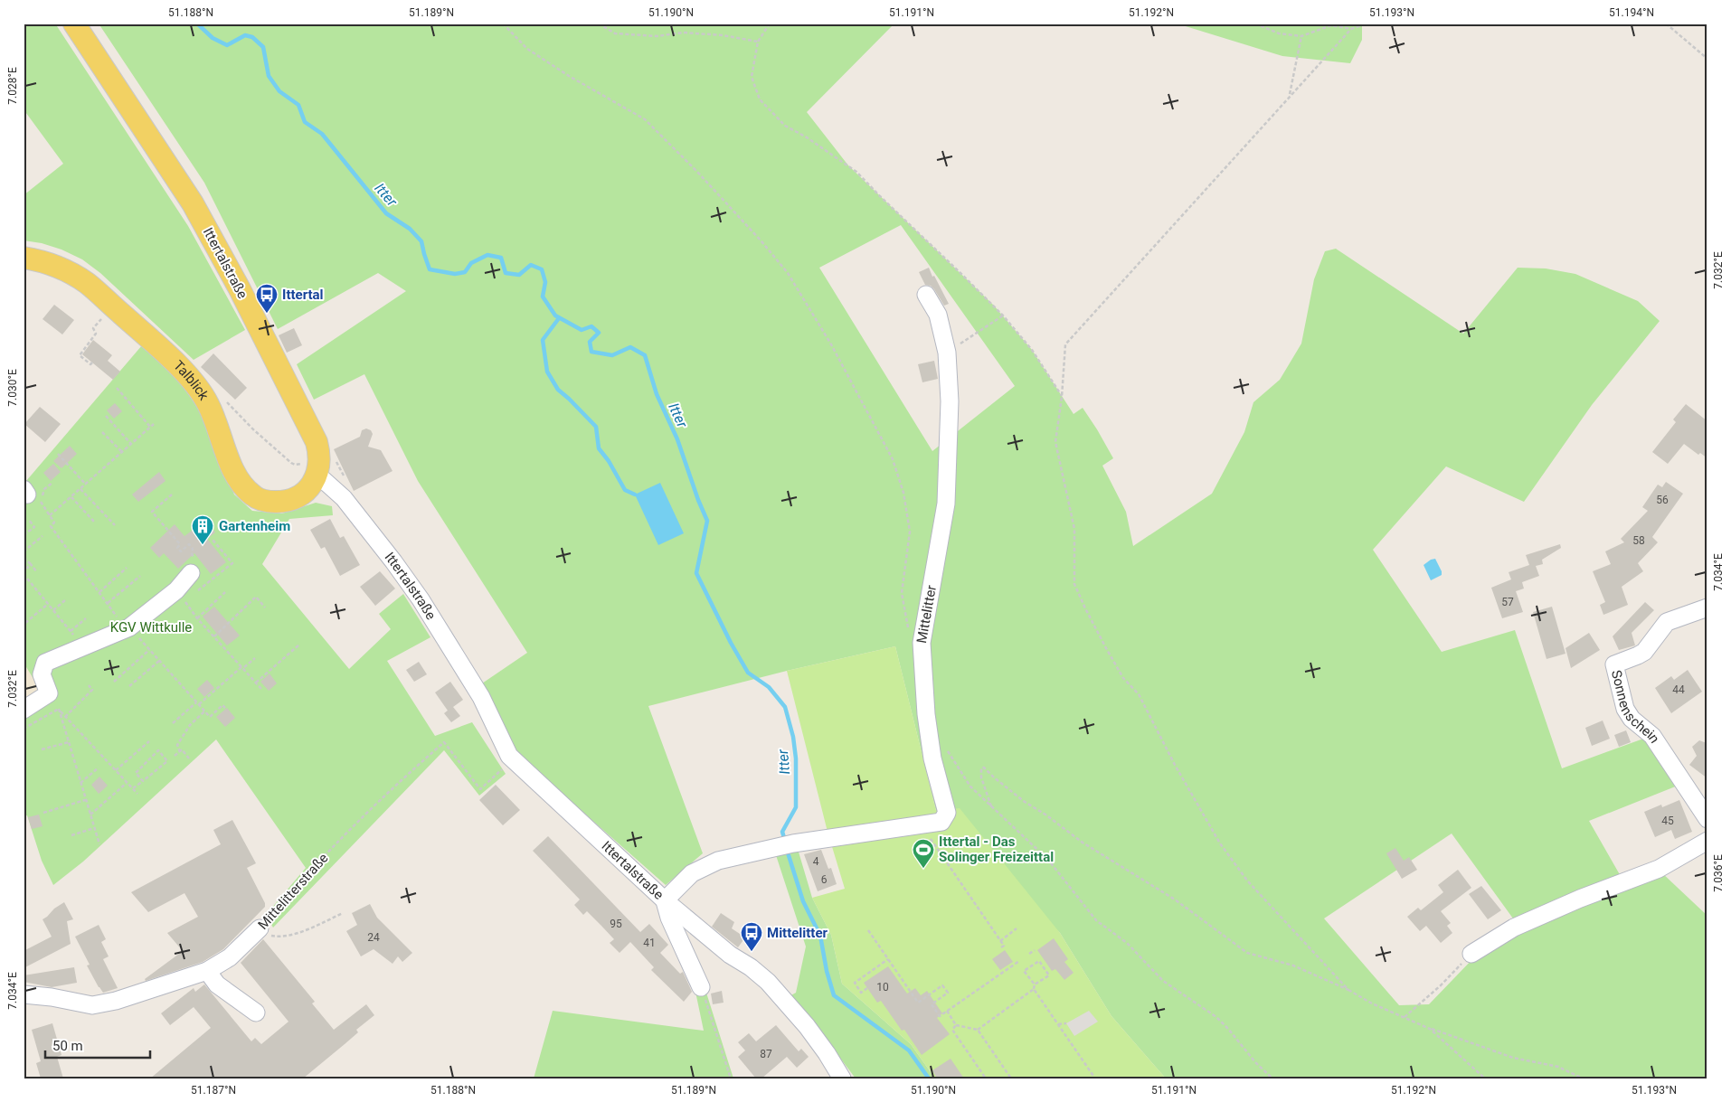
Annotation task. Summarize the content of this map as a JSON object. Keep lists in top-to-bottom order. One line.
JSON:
{"streets":{"main road":["Ittertalstraße","Talblick"],"street":["Mittelitter","Sonnenschein","Mittelitterstraße"]},"crossings":[["Ittertalstraße","Talblick"],["Ittertalstraße","Mittelitter"]],"water":["Itter"],"parks":["KGV Wittkulle"],"places":{"bus stop":["Ittertal","Mittelitter"],"building":["Gartenheim"],"sports":["Ittertal - Das Solinger Freizeittal"]},"house_numbers":["56","58","57","44","45","4","6","95","24","41","10","87"],"scale_bar":"50 m","coordinates":["51.188°N","51.189°N","51.190°N","51.191°N","51.192°N","51.193°N","51.194°N","7.028°E","7.032°E","7.030°E","7.034°E","7.036°E","51.187°N"]}
